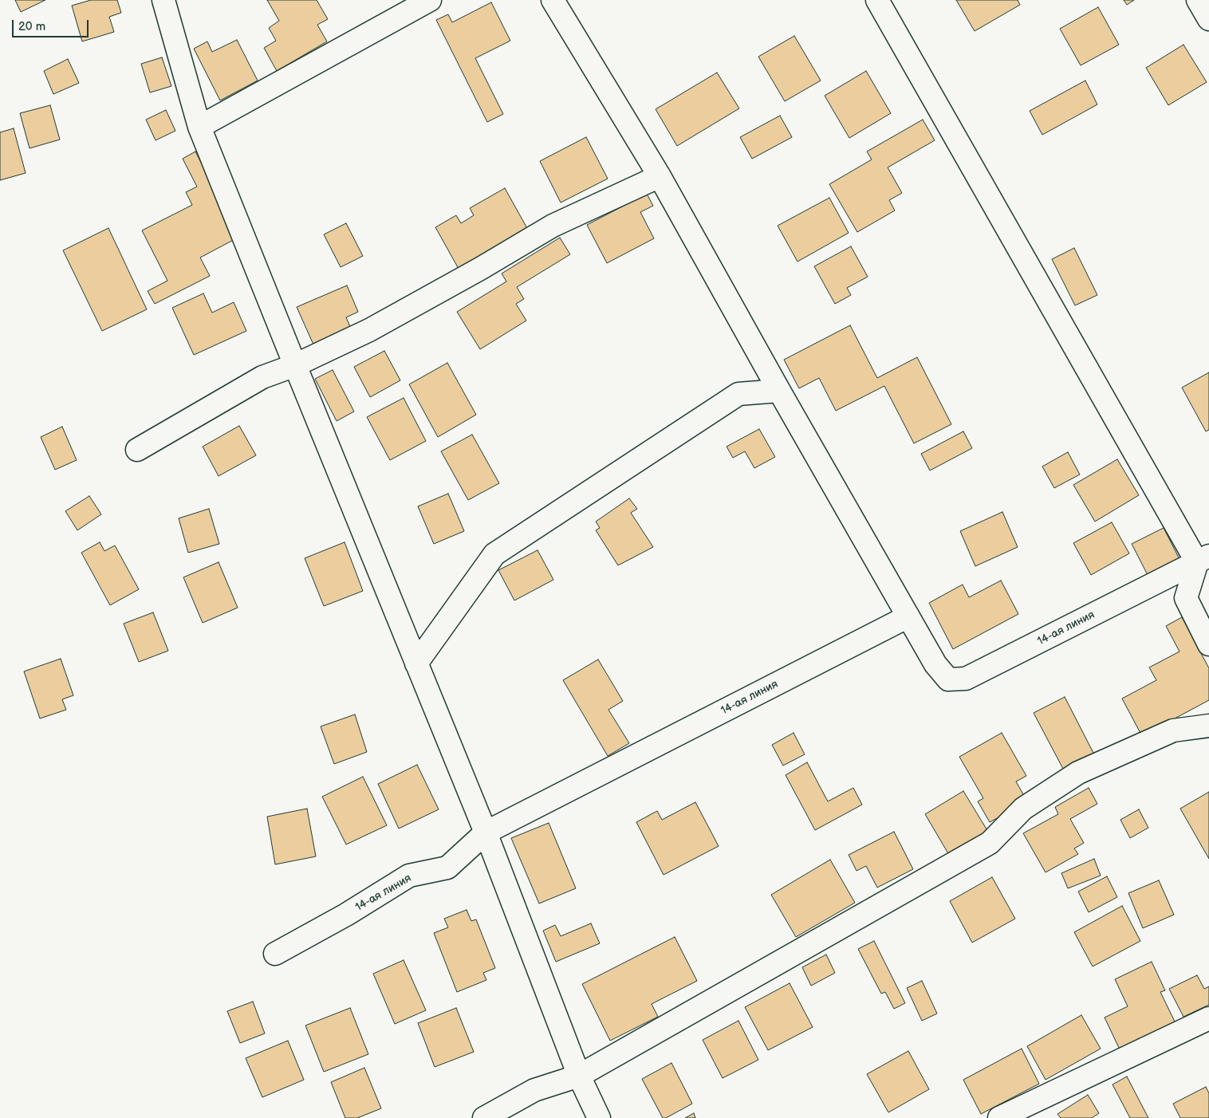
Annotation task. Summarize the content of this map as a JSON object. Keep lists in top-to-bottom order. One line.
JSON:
{"streets":{"street":["14-ая линия"]},"scale_bar":"20 m"}
